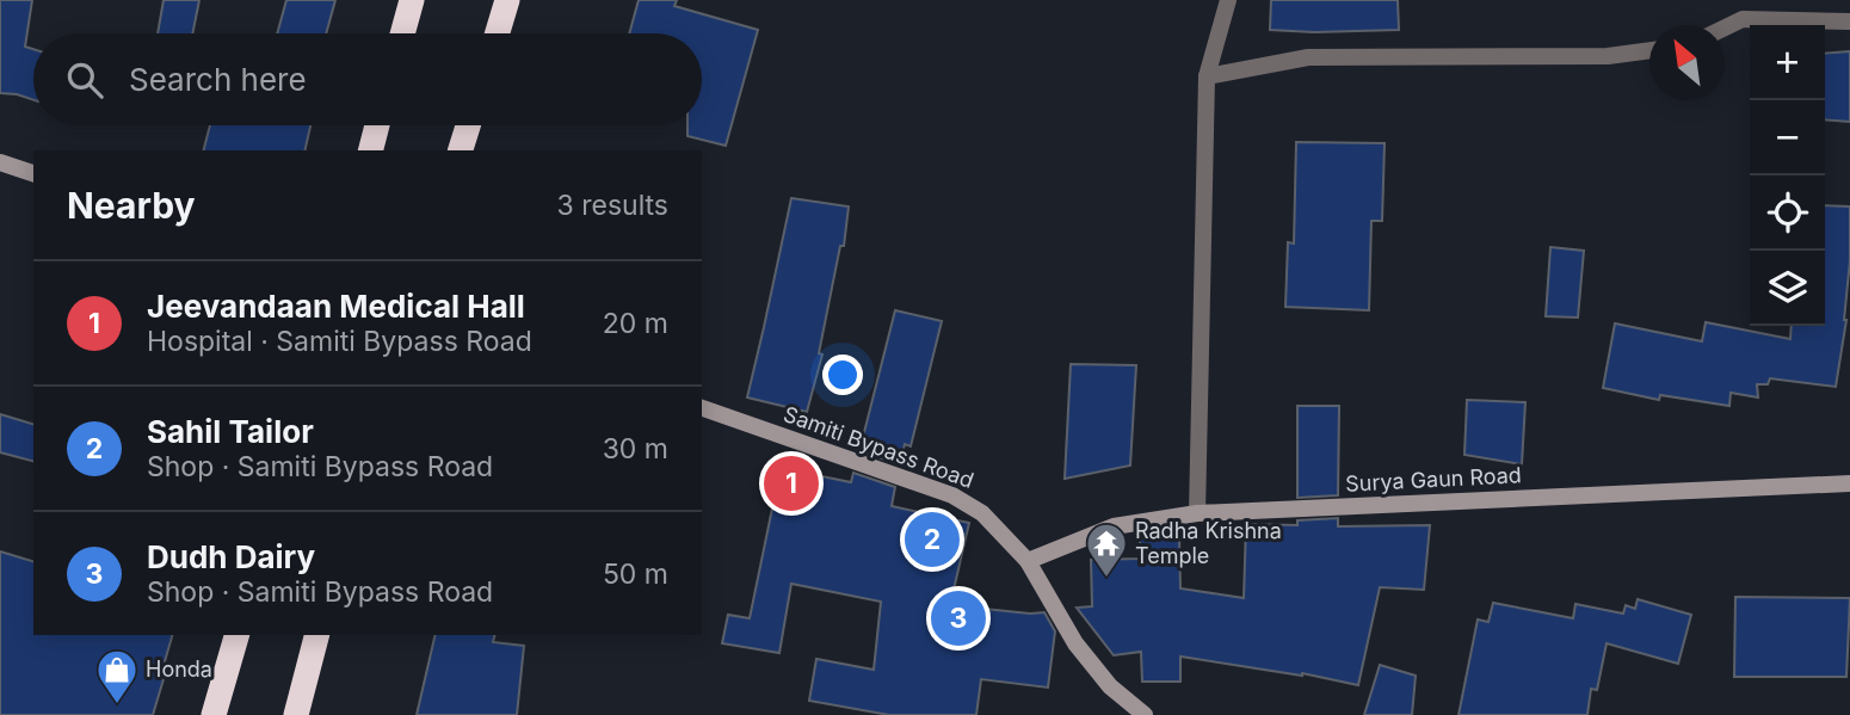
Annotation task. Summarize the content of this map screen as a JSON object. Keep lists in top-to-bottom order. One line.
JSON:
{"streets":{"street":["Samiti Bypass Road","Surya Gaun Road"]},"crossings":[["Samiti Bypass Road","Surya Gaun Road"]],"places":{"temple":["Radha Krishna Temple"],"shop":["Honda"]},"north":"top left","page":{"map_buttons":["+","−"],"search":"Search here","heading":["Nearby","3 results"],"list":[{"mark":"1","name":"Jeevandaan Medical Hall","note":"Hospital · Samiti Bypass Road","value":"20 m"},{"mark":"2","name":"Sahil Tailor","note":"Shop · Samiti Bypass Road","value":"30 m"},{"mark":"3","name":"Dudh Dairy","note":"Shop · Samiti Bypass Road","value":"50 m"}],"pins":["1","2","3"]}}
